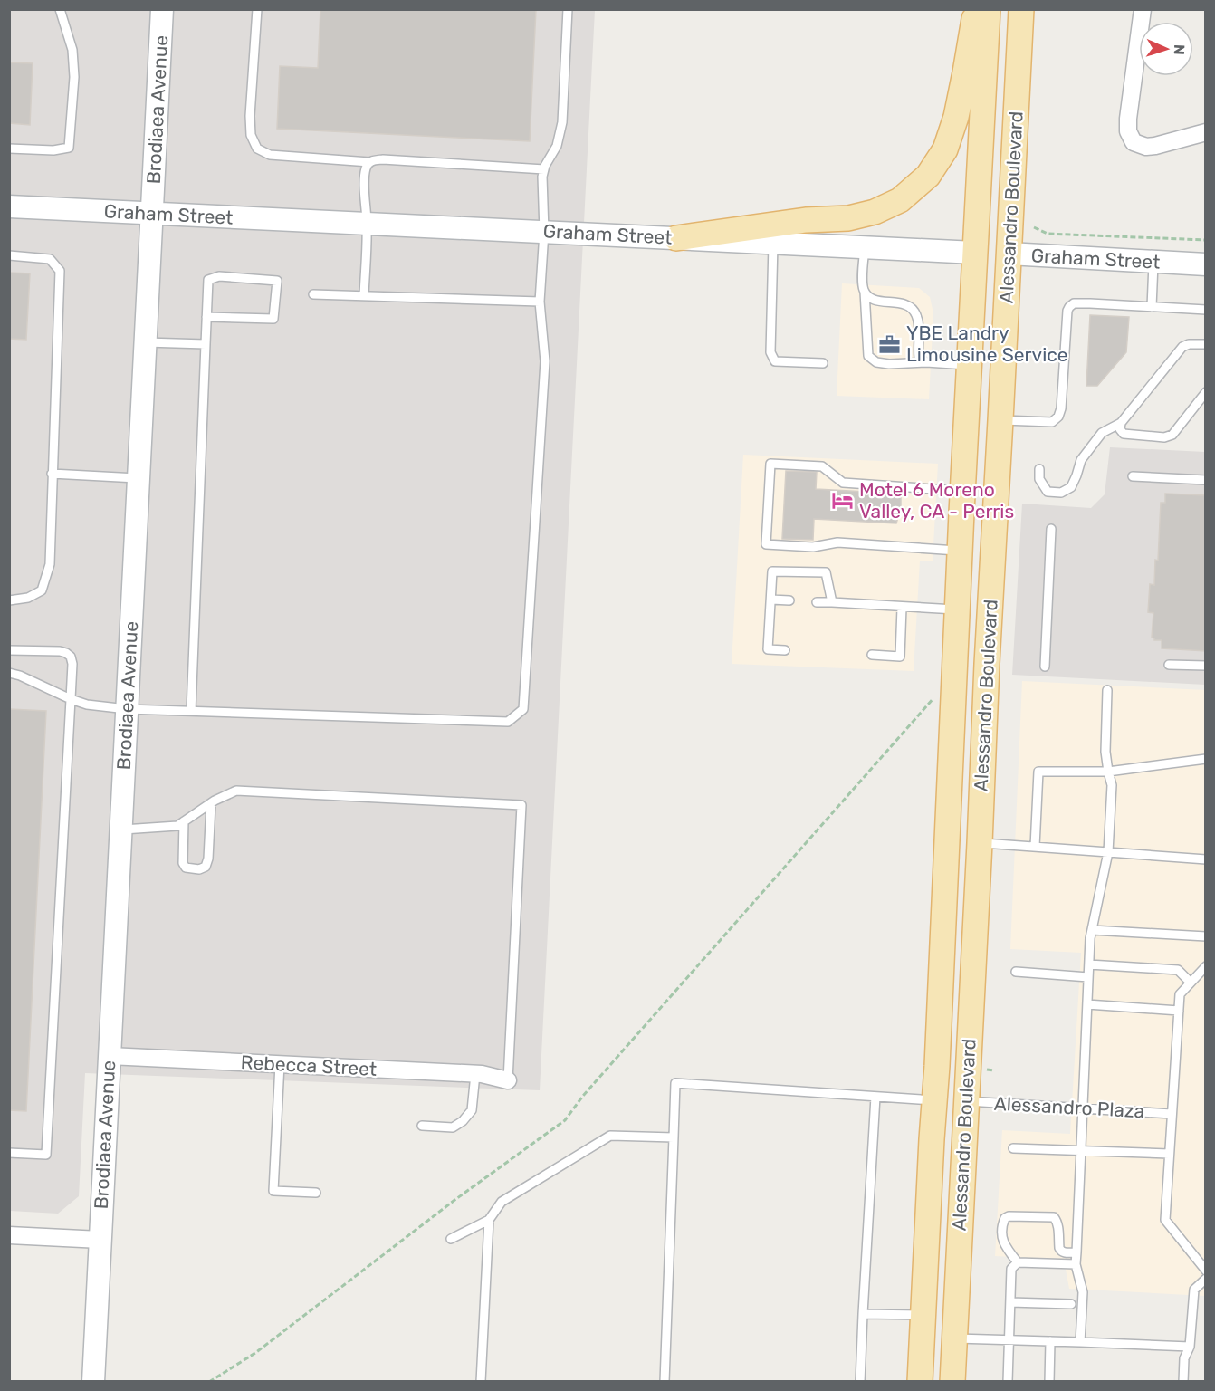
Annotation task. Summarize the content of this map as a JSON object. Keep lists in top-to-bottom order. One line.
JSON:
{"streets":{"main road":["Alessandro Boulevard","Graham Street"],"street":["Brodiaea Avenue","Rebecca Street"],"lane":["Alessandro Plaza"]},"crossings":[["Brodiaea Avenue","Graham Street"],["Brodiaea Avenue","Rebecca Street"],["Alessandro Boulevard","Graham Street"],["Alessandro Boulevard","Alessandro Plaza"]],"places":{"office":["YBE Landry Limousine Service"],"hotel":["Motel 6 Moreno Valley, CA - Perris"]},"north":"right"}
